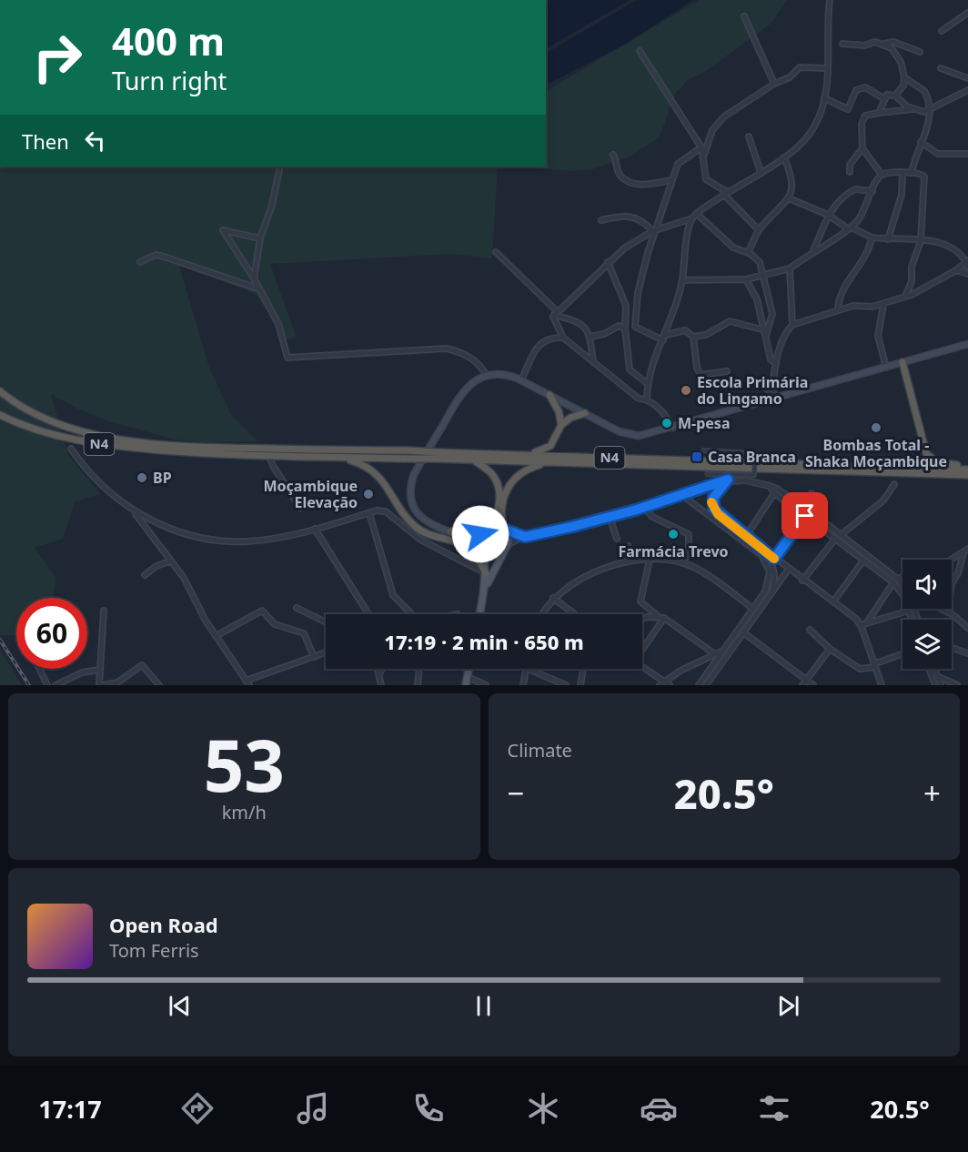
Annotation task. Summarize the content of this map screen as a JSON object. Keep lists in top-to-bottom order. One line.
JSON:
{"streets":{"highway":["N4"]},"places":{"other":["Escola Primária do Lingamo","M-pesa","Bombas Total - Shaka Moçambique","BP","Moçambique Elevação","Farmácia Trevo"],"transit":["Casa Branca"]},"page":{"turn":["400 m","Turn right"],"then":"Then","limit":"60","trip":"17:19 · 2 min · 650 m","tile":[["53","km/h"],"Climate"],"heat":["−","20.5°","+"],"song":["Open Road","Tom Ferris"],"tabs":["17:17","20.5°"]}}
